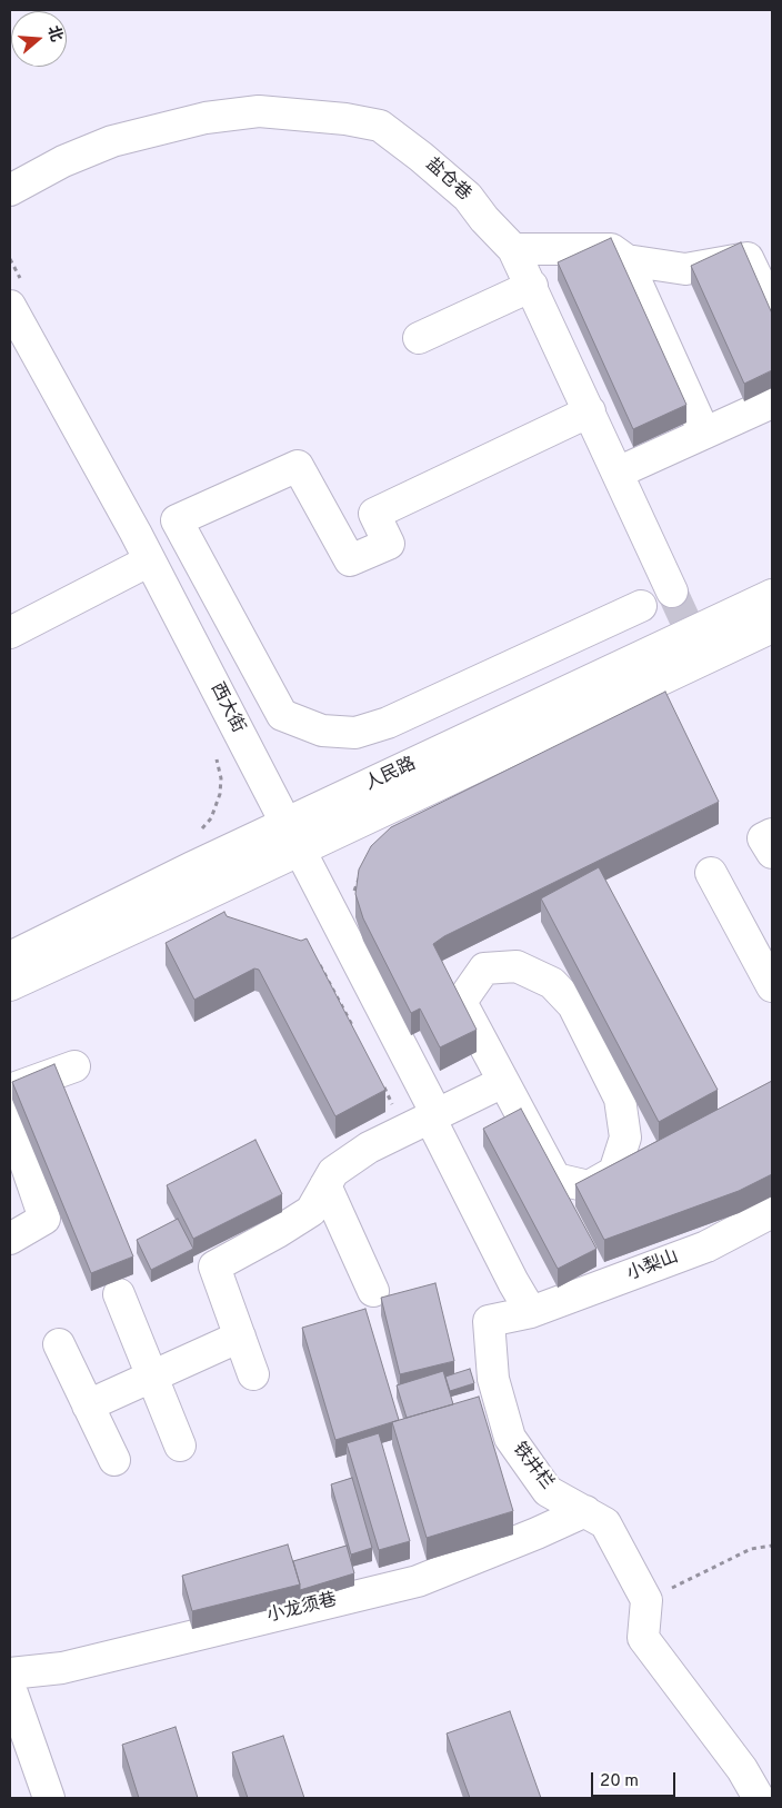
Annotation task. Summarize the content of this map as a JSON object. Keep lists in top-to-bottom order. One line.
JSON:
{"streets":{"street":["盐仓巷","西大街","人民路","小梨山","铁井栏","小龙须巷"]},"crossings":[["盐仓巷","人民路"],["西大街","人民路"],["小梨山","铁井栏"],["铁井栏","小龙须巷"]],"scale_bar":"20 m","north":"right"}
